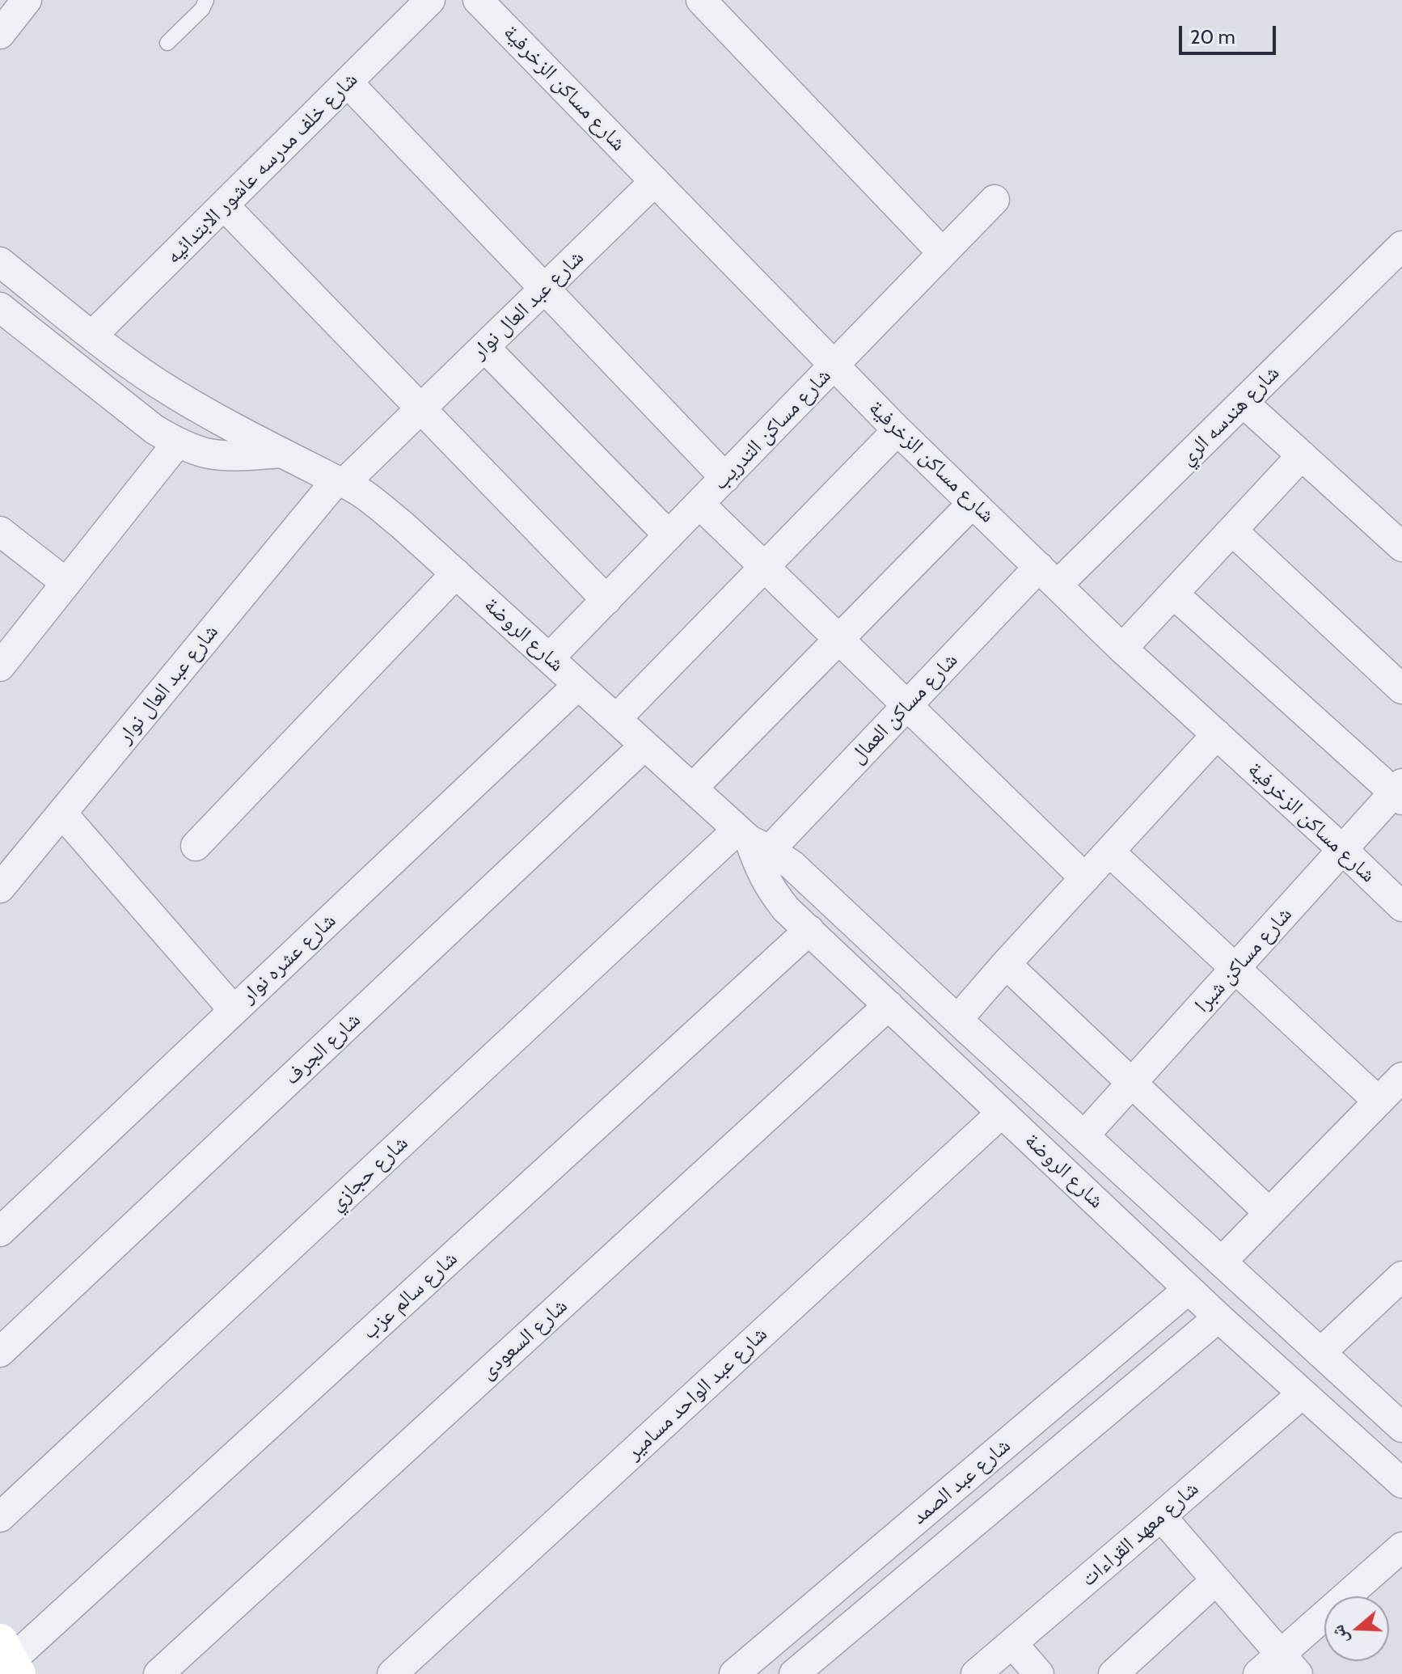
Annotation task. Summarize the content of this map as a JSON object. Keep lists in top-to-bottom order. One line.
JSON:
{"streets":{"street":["شارع مساكن الزخرفية","شارع خلف مدرسه عاشور الابتدائيه","شارع عبد العال نوار","شارع هندسه الري","شارع مساكن التدريب","شارع الروضة","شارع مساكن العمال","شارع عشره نوار","شارع مساكن شبرا","شارع الجرف","شارع حجازي","شارع سالم عزب","شارع السعودى","شارع عبد الواحد مسامير","شارع عبد الصمد","شارع معهد القراءات"]},"crossings":[["شارع مساكن الزخرفية","شارع عبد العال نوار"],["شارع مساكن الزخرفية","شارع هندسه الري"],["شارع مساكن الزخرفية","شارع مساكن التدريب"],["شارع مساكن الزخرفية","شارع مساكن العمال"],["شارع مساكن الزخرفية","شارع مساكن شبرا"],["شارع خلف مدرسه عاشور الابتدائيه","شارع الروضة"],["شارع عبد العال نوار","شارع الروضة"],["شارع هندسه الري","شارع مساكن العمال"],["شارع مساكن التدريب","شارع الروضة"],["شارع الروضة","شارع مساكن العمال"],["شارع الروضة","شارع عشره نوار"],["شارع الروضة","شارع مساكن شبرا"],["شارع الروضة","شارع الجرف"],["شارع الروضة","شارع حجازي"],["شارع الروضة","شارع سالم عزب"],["شارع الروضة","شارع السعودى"],["شارع الروضة","شارع عبد الواحد مسامير"],["شارع الروضة","شارع عبد الصمد"],["شارع الروضة","شارع معهد القراءات"],["شارع مساكن العمال","شارع حجازي"]],"scale_bar":"20 m","north":"left"}
